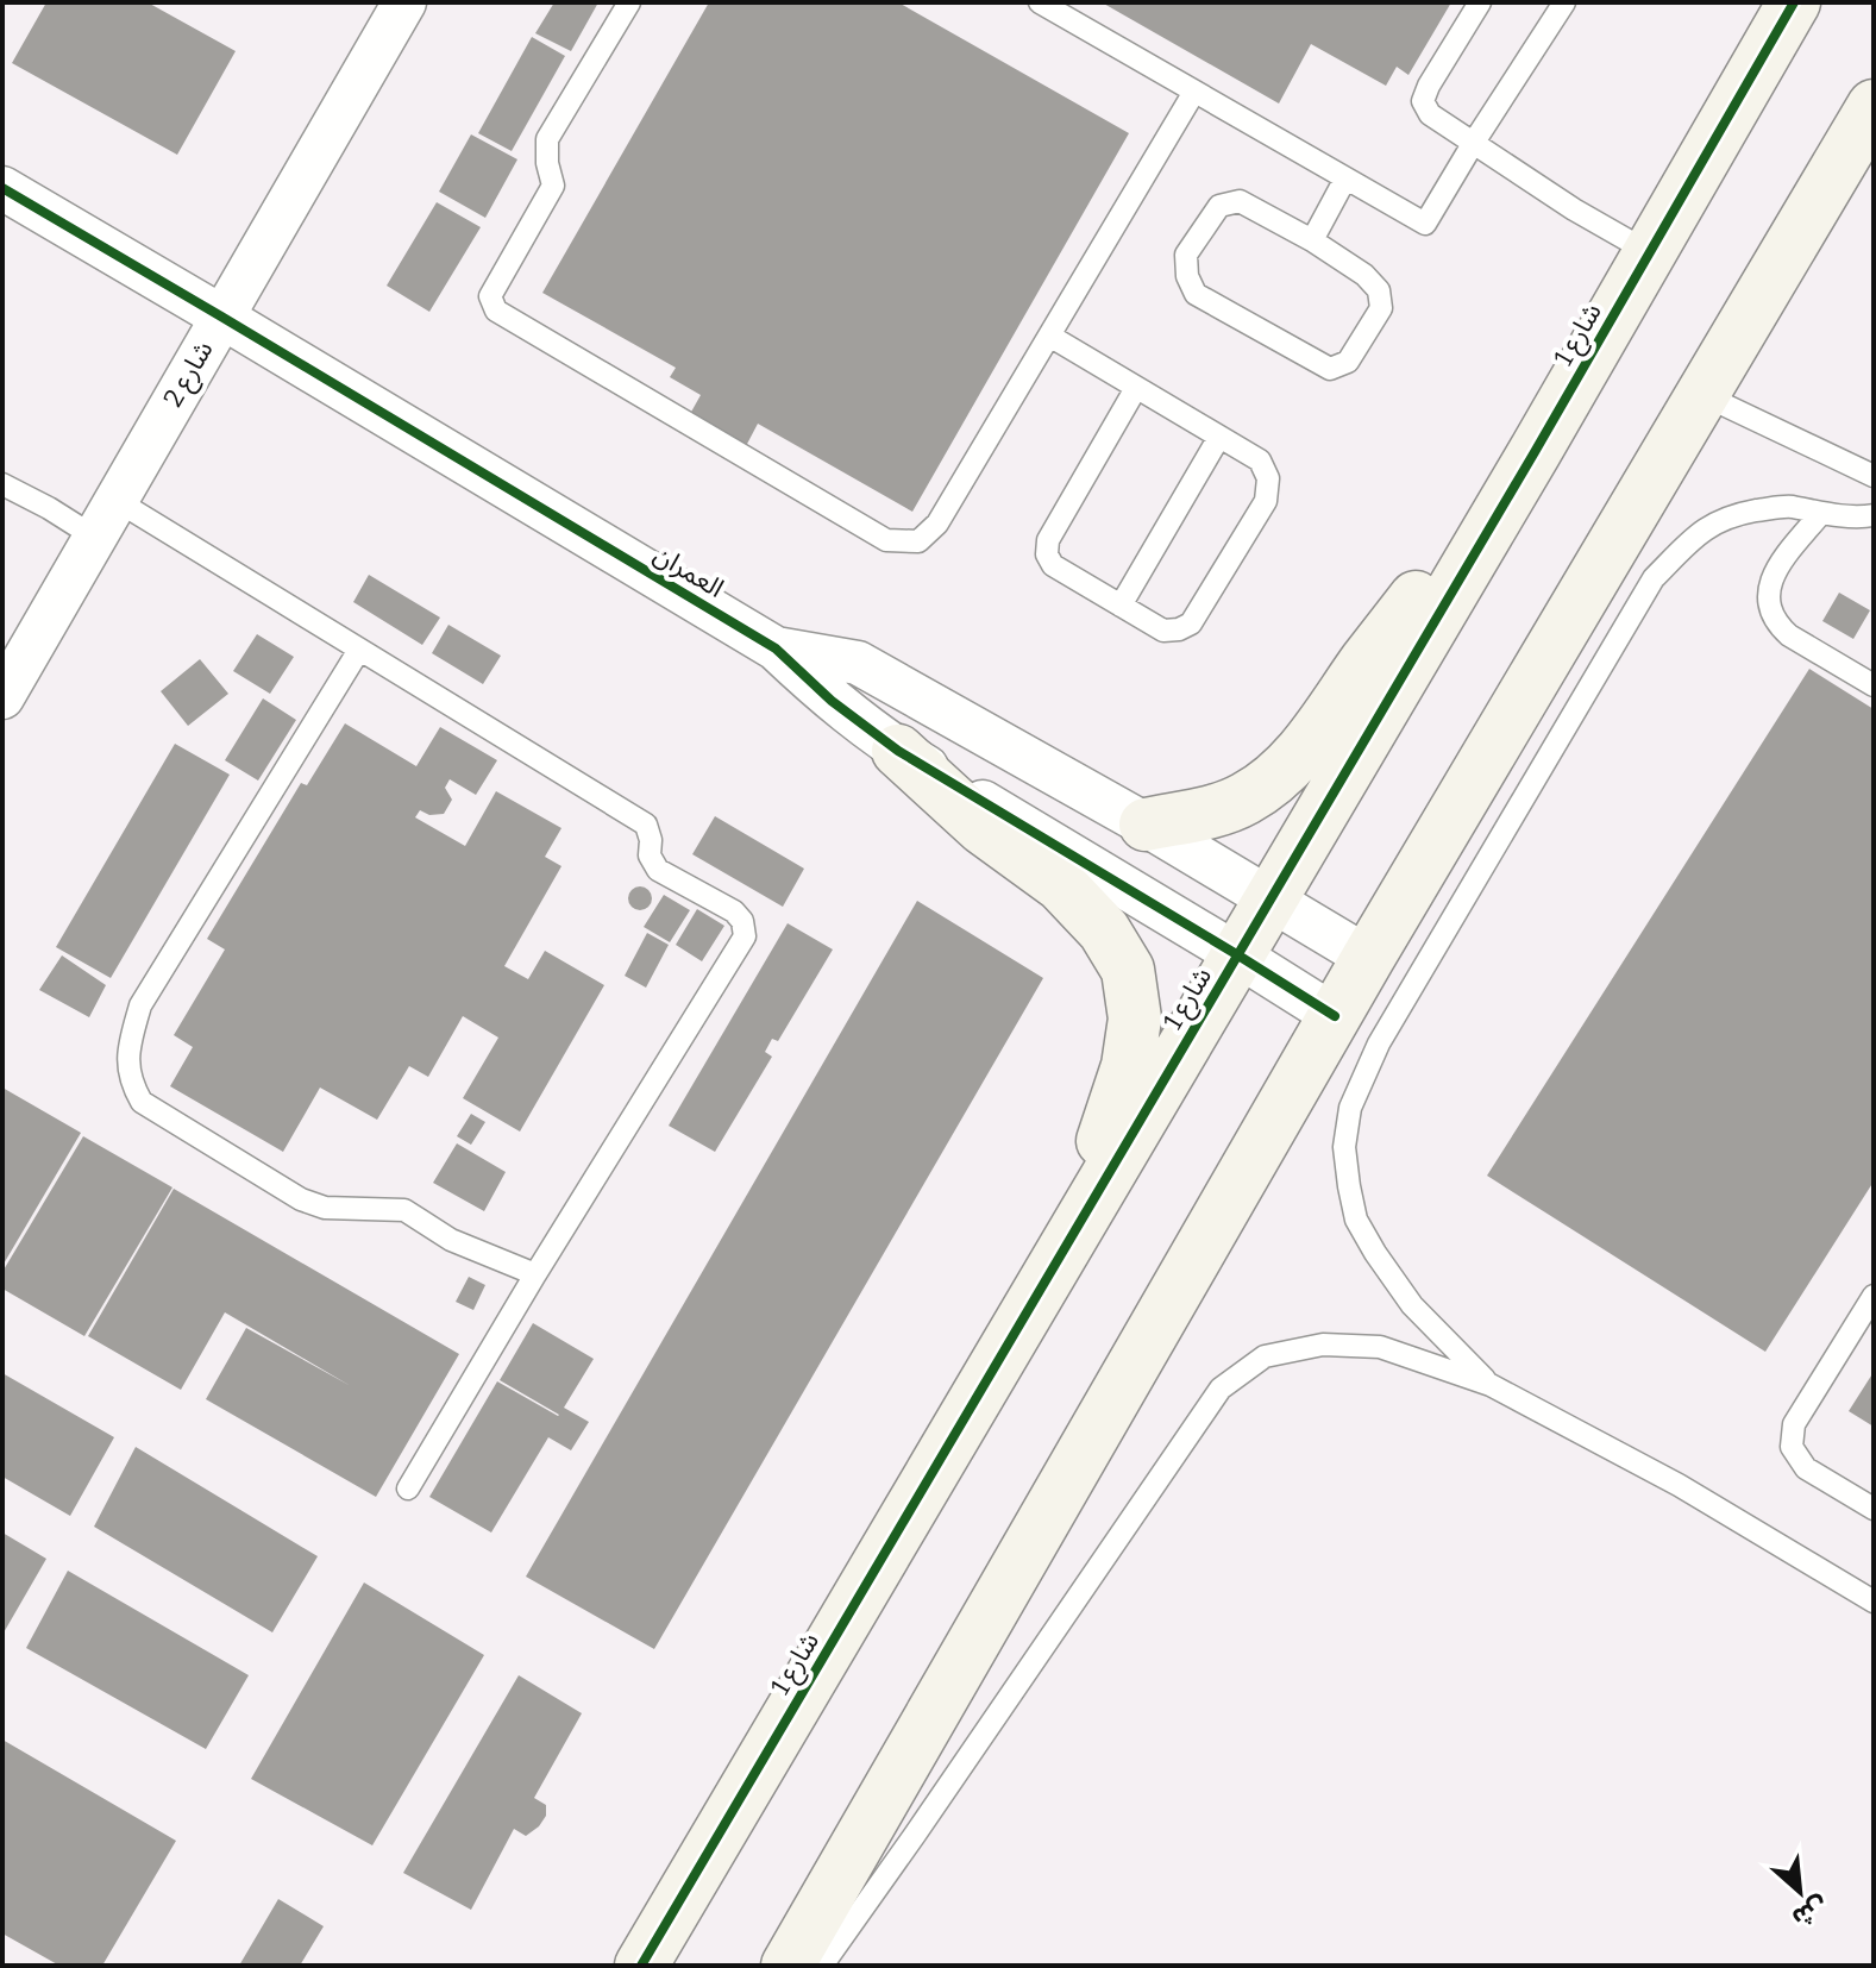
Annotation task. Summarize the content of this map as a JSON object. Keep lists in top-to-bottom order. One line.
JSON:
{"streets":{"street":["شارع 1","شارع 2","العمران"]},"crossings":[["شارع 1","العمران"],["شارع 2","العمران"]],"north":"bottom right"}
